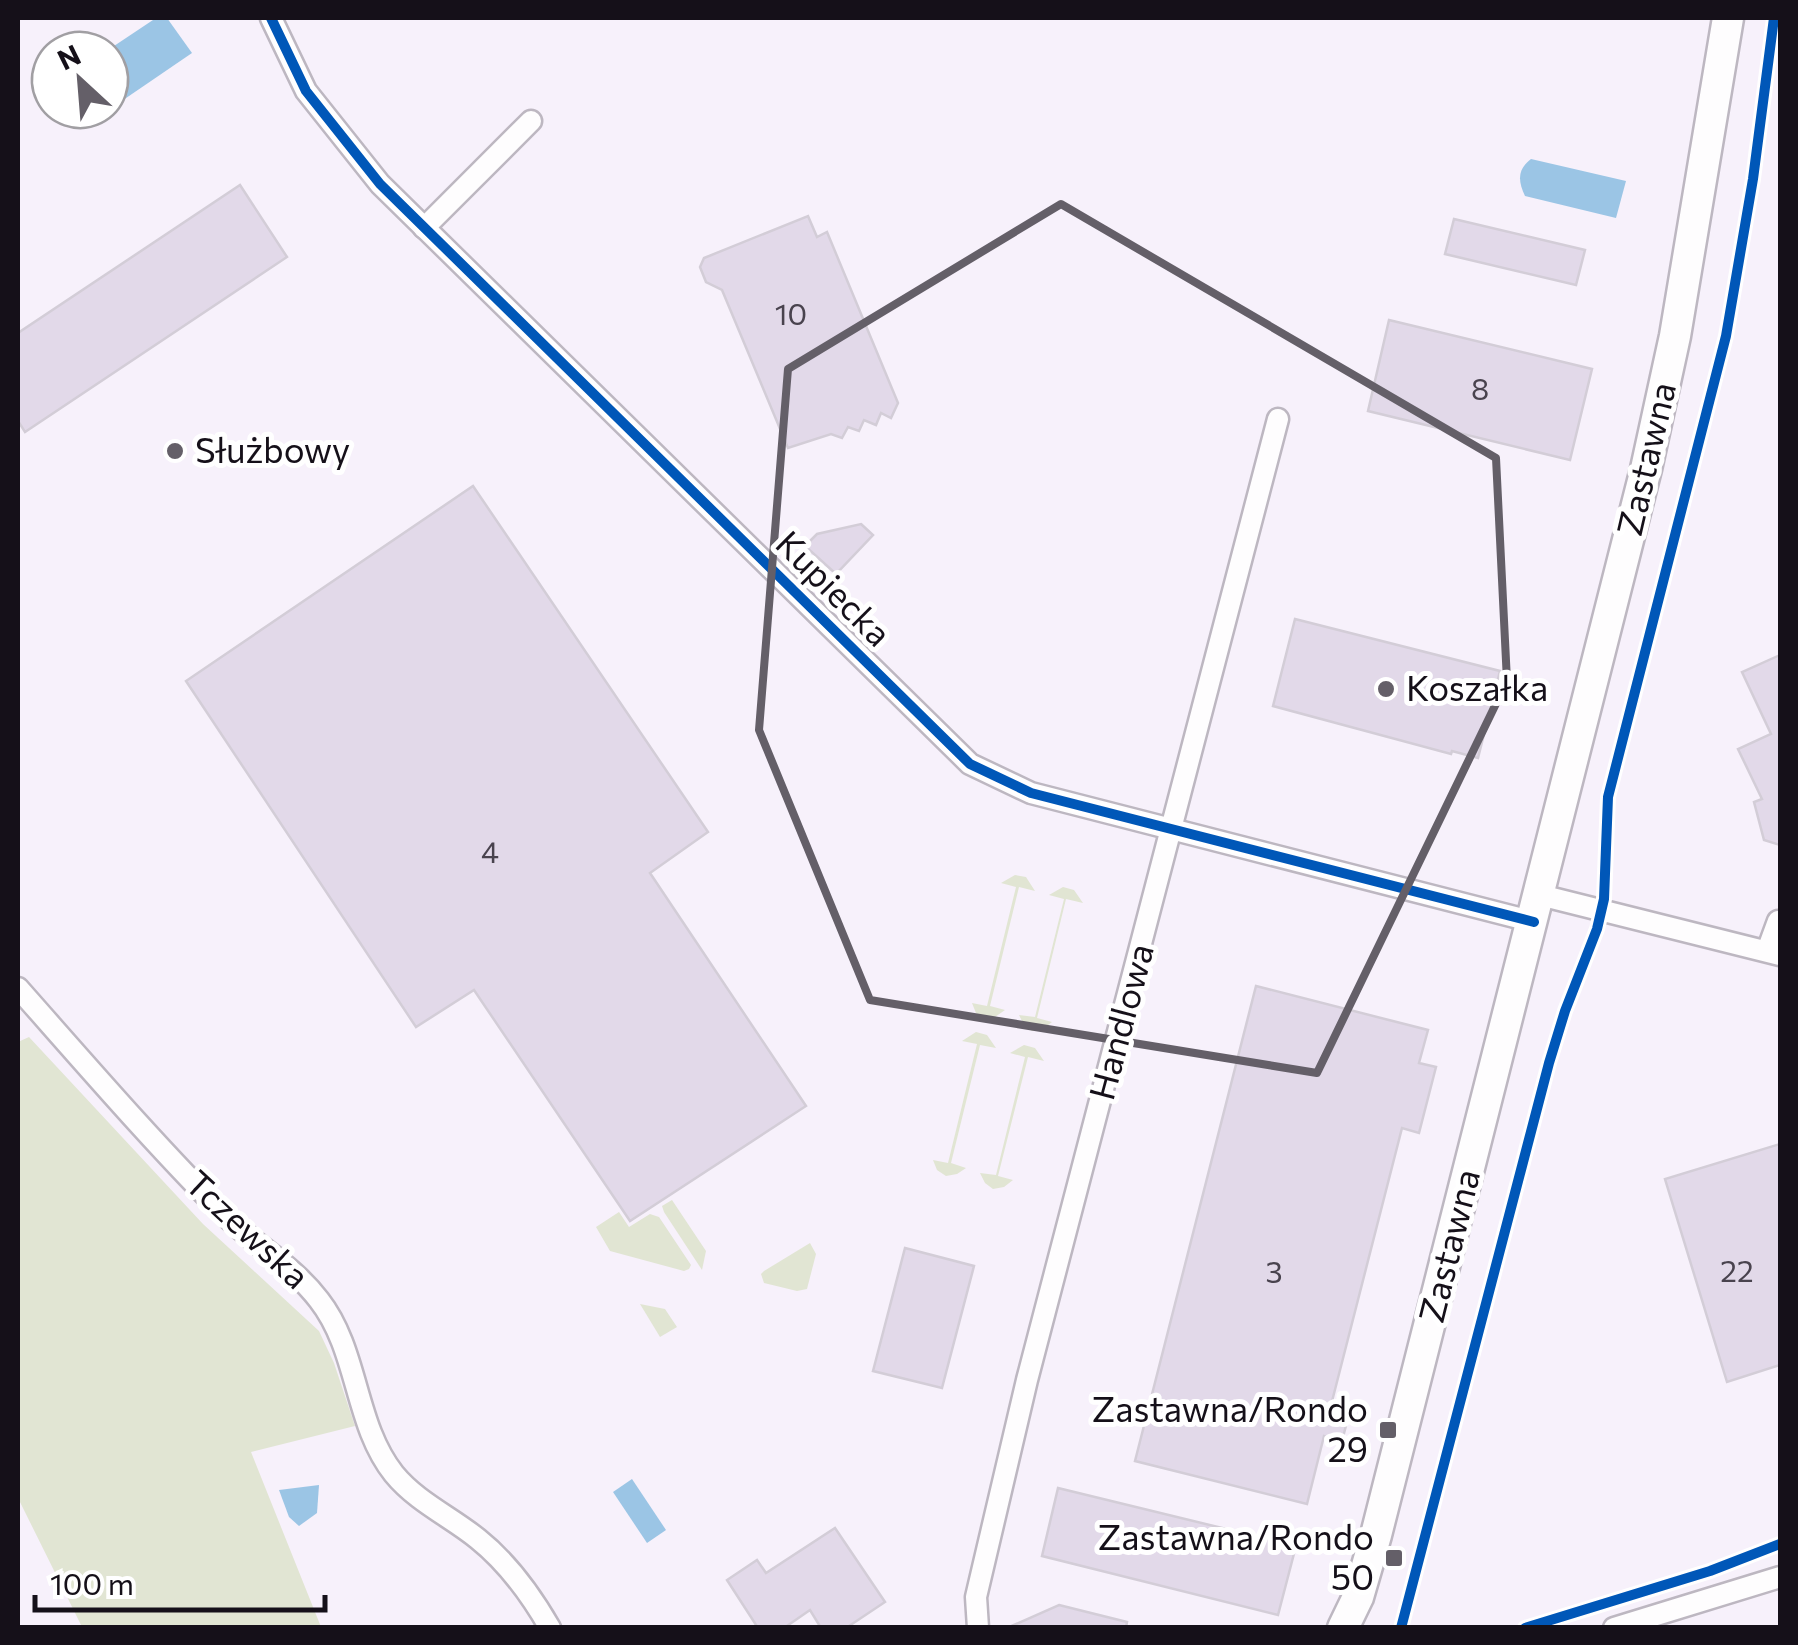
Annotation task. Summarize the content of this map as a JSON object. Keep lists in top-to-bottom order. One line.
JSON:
{"streets":{"main road":["Zastawna"],"street":["Kupiecka","Handlowa","Tczewska"]},"crossings":[["Zastawna","Kupiecka"],["Kupiecka","Handlowa"]],"places":{"other":["Służbowy","Koszałka"],"transit":["Zastawna/Rondo 29","Zastawna/Rondo 50"]},"house_numbers":["10","8","4","22","3"],"scale_bar":"100 m","north":"top left"}
